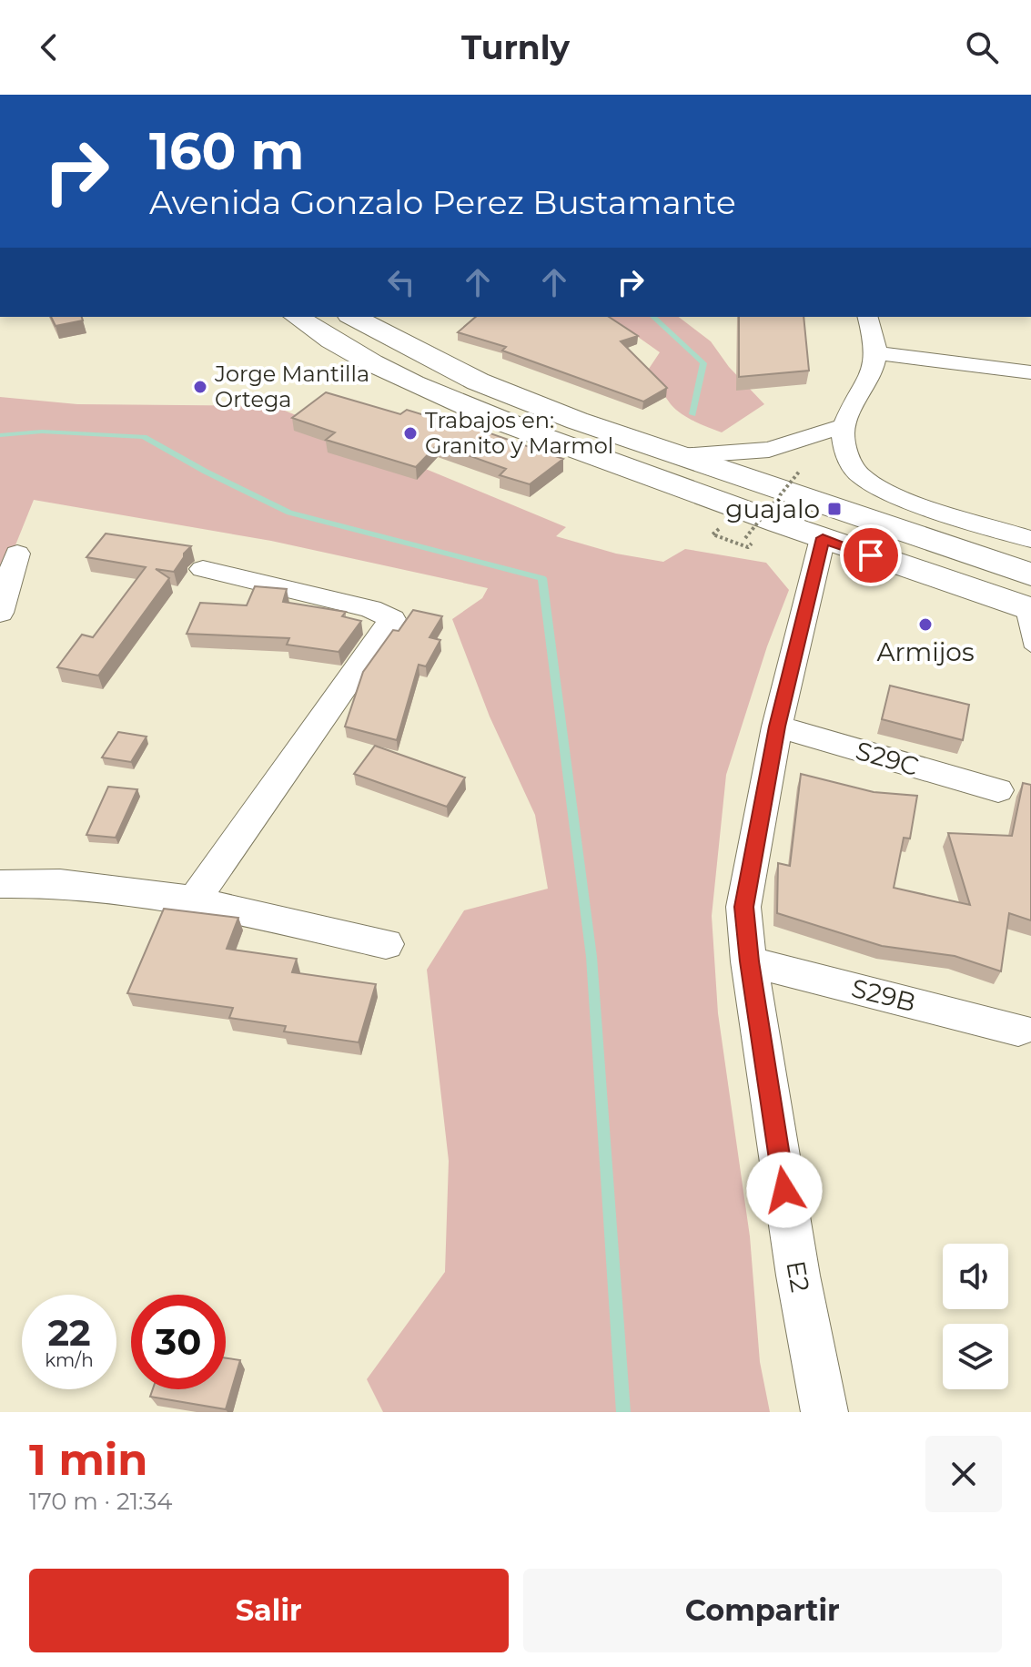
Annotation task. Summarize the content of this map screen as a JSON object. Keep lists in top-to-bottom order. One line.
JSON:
{"streets":{"street":["S29C","S29B","E2"]},"crossings":[["S29C","E2"],["S29B","E2"]],"places":{"other":["Jorge Mantilla Ortega","Trabajos en: Granito y Marmol","Armijos"],"transit":["guajalo"]},"page":{"header":"Turnly","turn":["160 m","Avenida Gonzalo Perez Bustamante"],"speed":"22 km/h","limit":"30","heading":["1 min","170 m · 21:34"],"buttons":["Salir","Compartir"]}}
